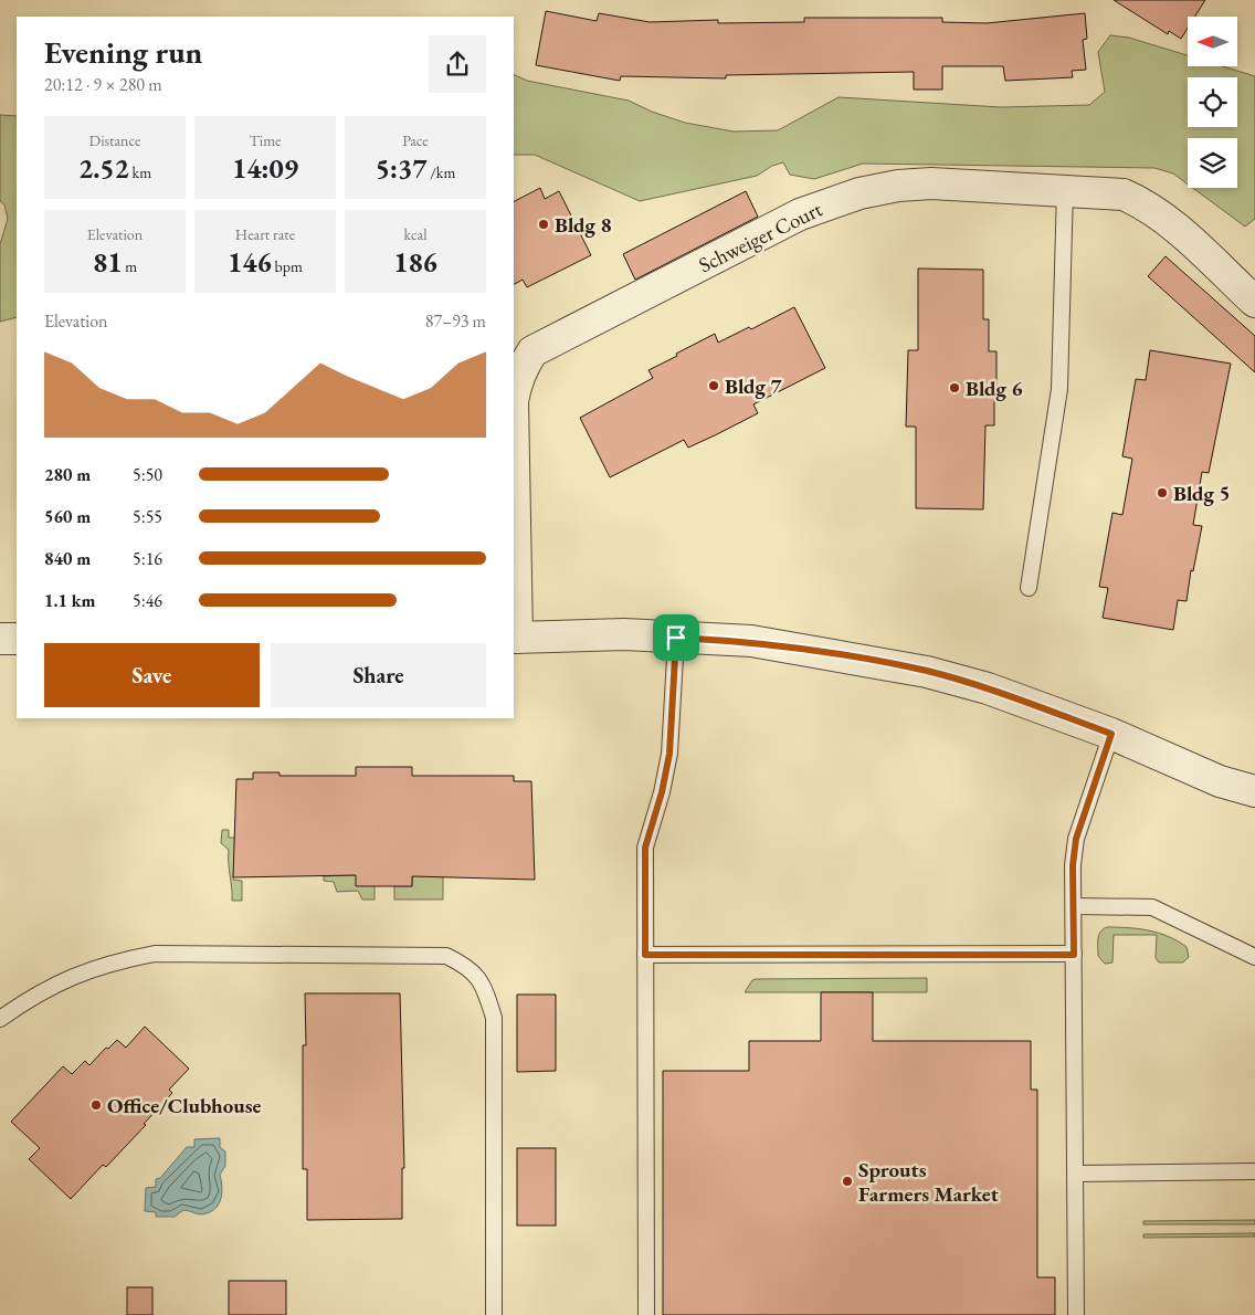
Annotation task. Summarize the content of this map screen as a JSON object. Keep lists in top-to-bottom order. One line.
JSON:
{"streets":{"street":["Schweiger Court"]},"places":["Bldg 8","Bldg 7","Bldg 6","Bldg 5","Office/Clubhouse","Sprouts Farmers Market"],"north":"left","page":{"heading":["Evening run","20:12 · 9 × 280 m"],"stats":[["Distance","2.52 km"],["Time","14:09"],["Pace","5:37 /km"],["Elevation","81 m"],["Heart rate","146 bpm"],["kcal","186"]],"chart":["Elevation","87–93 m"],"list":[{"name":"280 m","note":"5:50"},{"name":"560 m","note":"5:55"},{"name":"840 m","note":"5:16"},{"name":"1.1 km","note":"5:46"}],"buttons":["Save","Share"]}}
